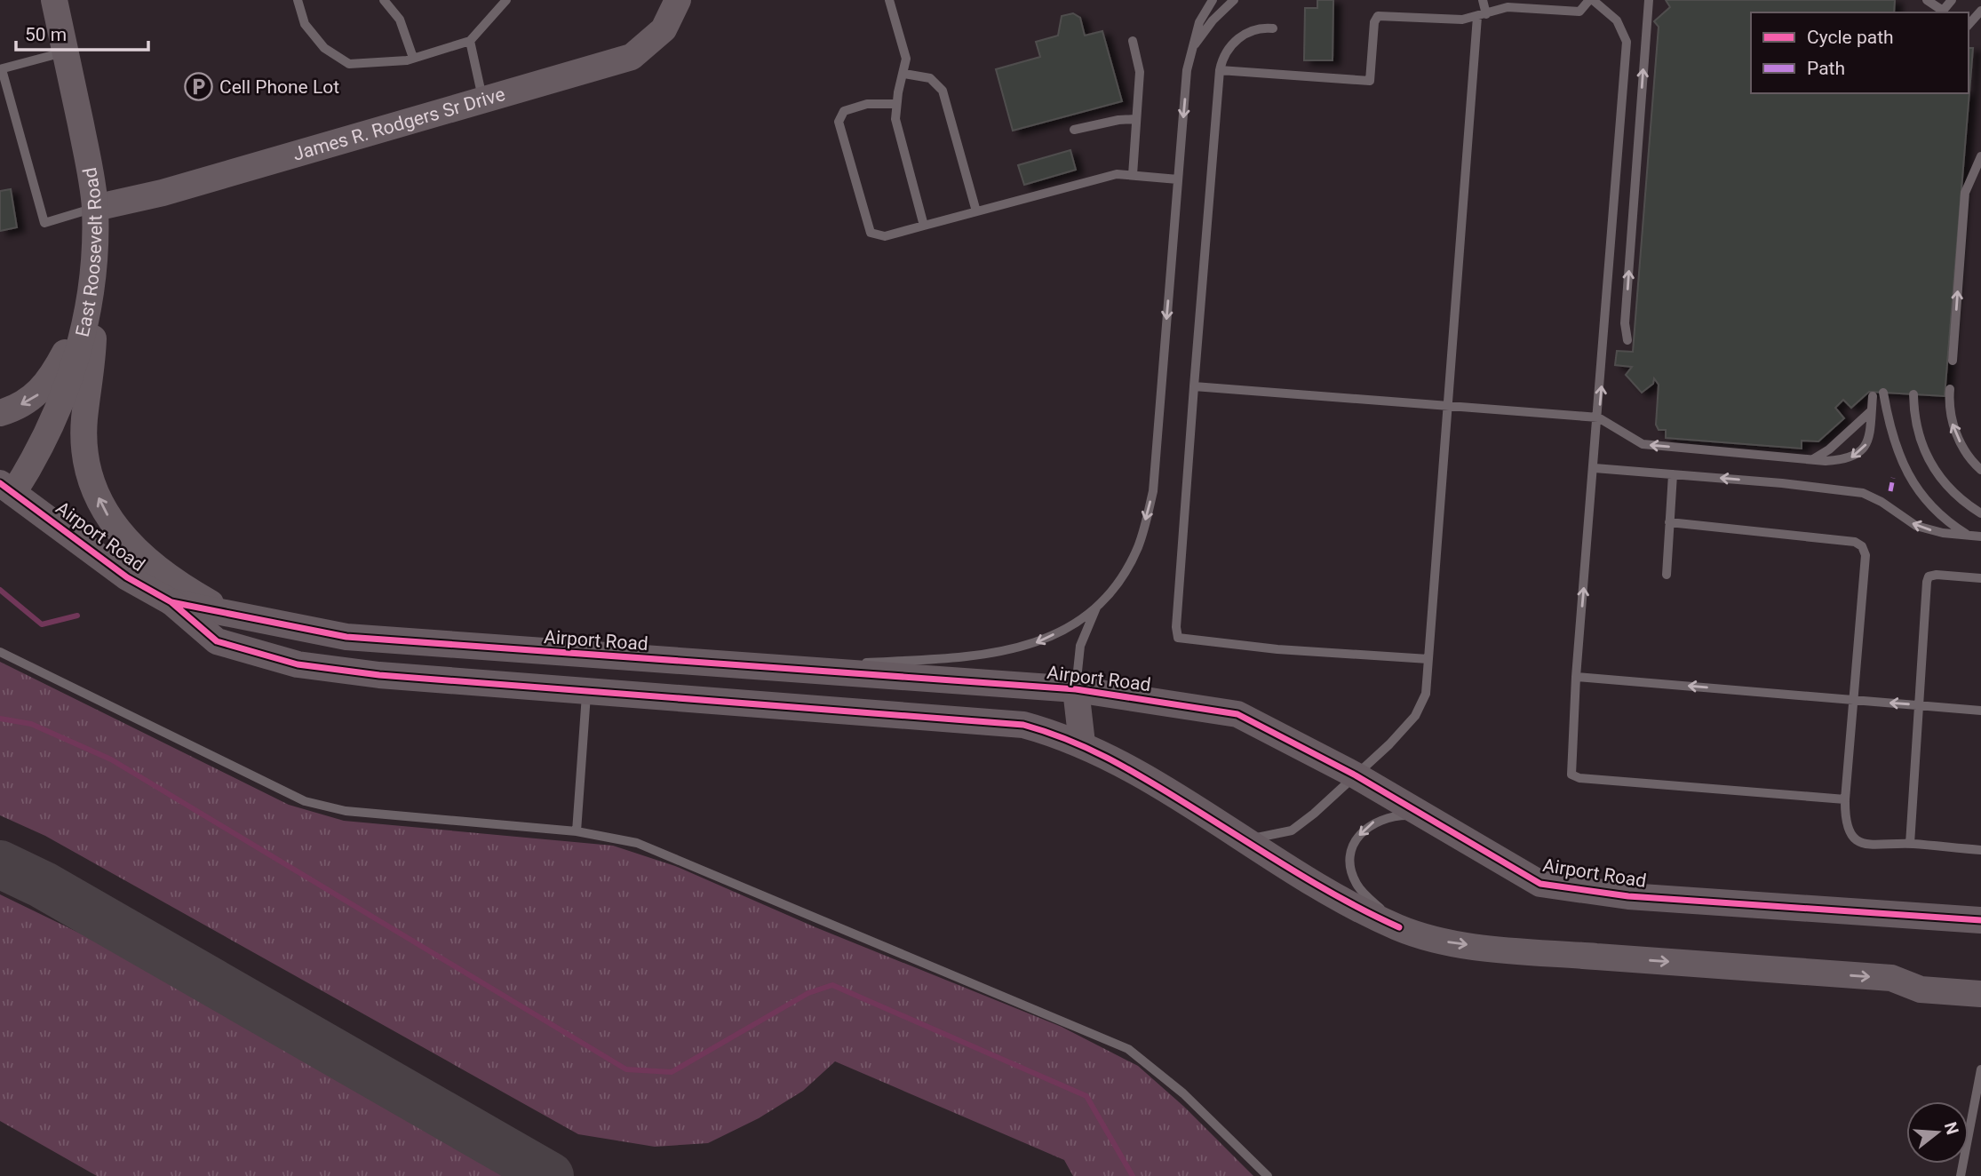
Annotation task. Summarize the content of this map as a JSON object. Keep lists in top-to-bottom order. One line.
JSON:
{"streets":{"main road":["James R. Rodgers Sr Drive","East Roosevelt Road","Airport Road"]},"crossings":[["James R. Rodgers Sr Drive","East Roosevelt Road"],["East Roosevelt Road","Airport Road"]],"places":{"parking":["Cell Phone Lot"]},"legend":["Cycle path","Path"],"scale_bar":"50 m","north":"right"}
